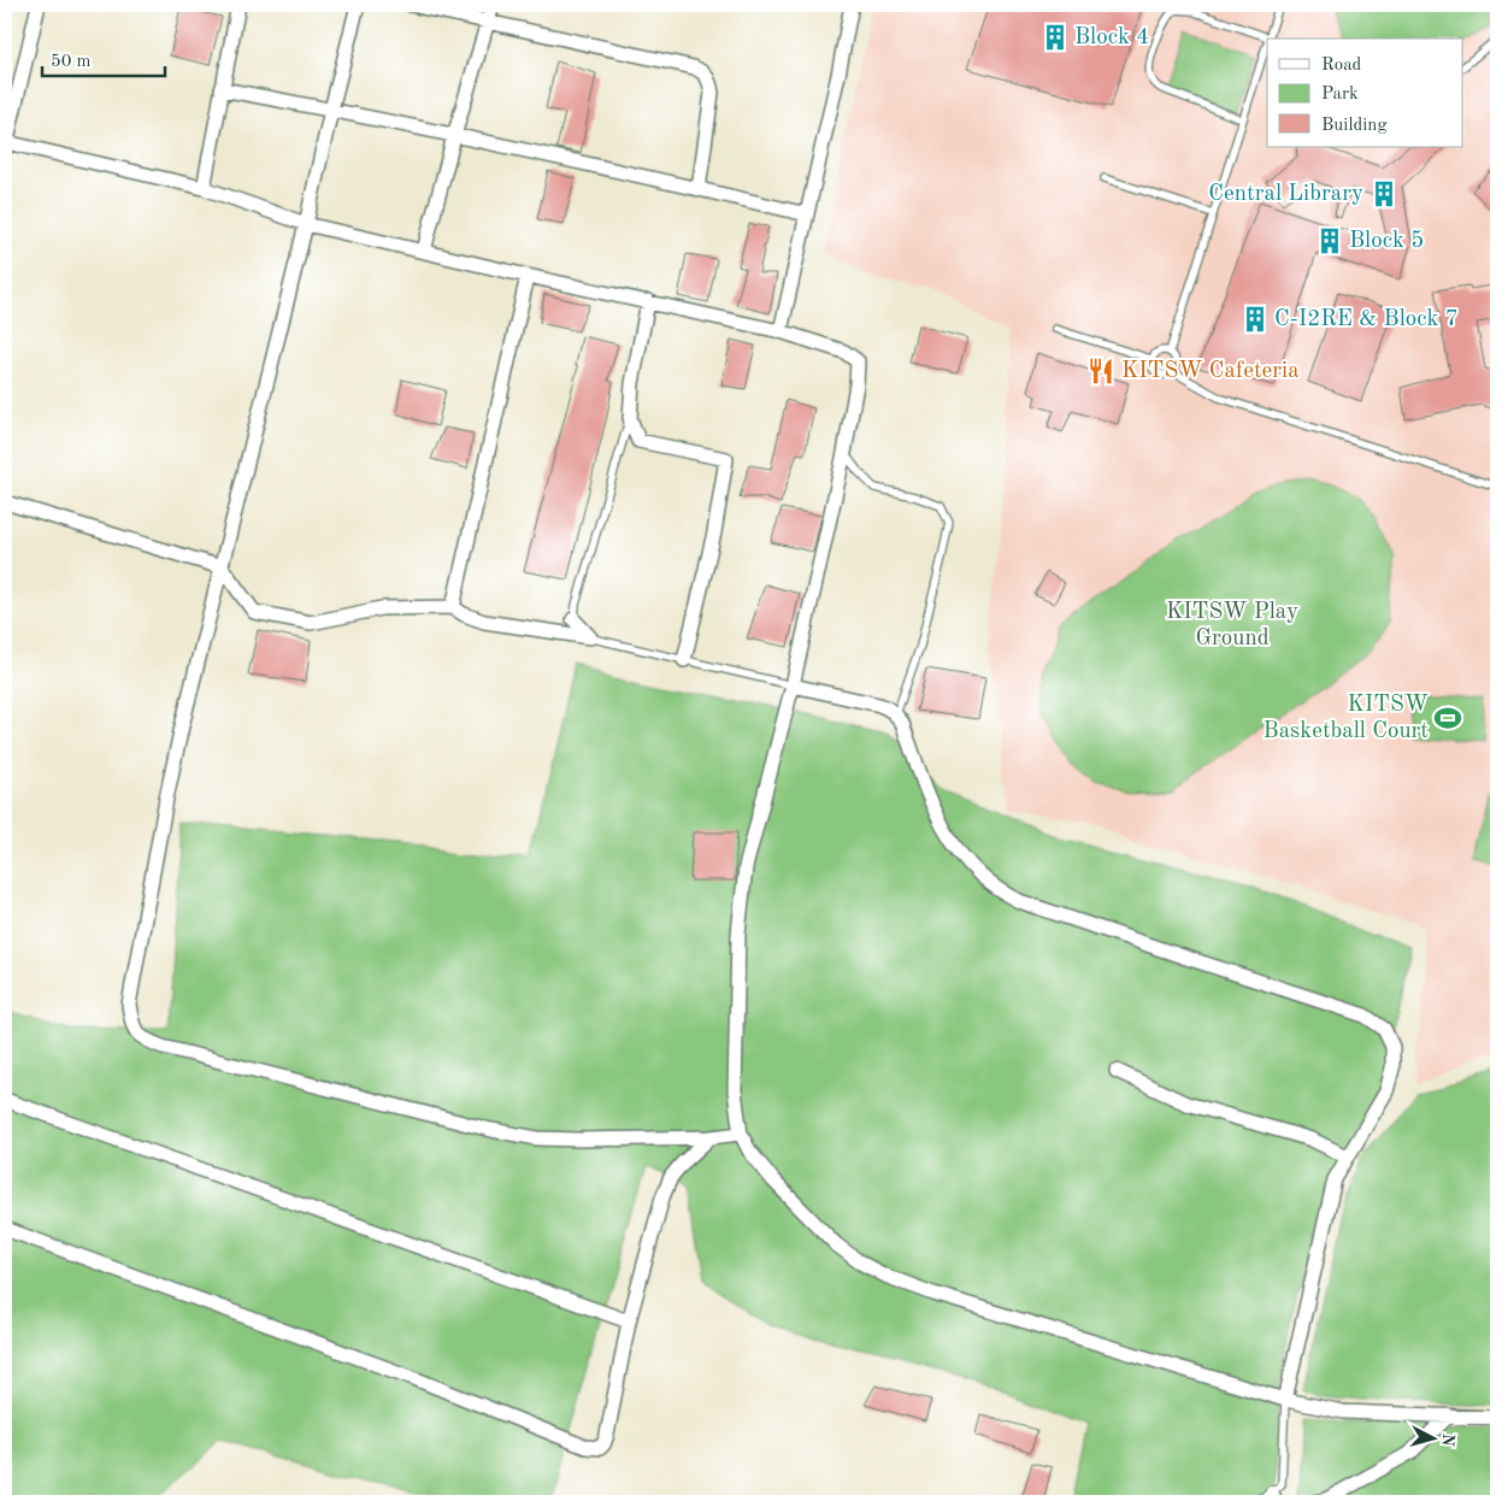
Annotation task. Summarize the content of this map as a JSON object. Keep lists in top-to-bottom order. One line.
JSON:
{"parks":["KITSW Play Ground"],"places":{"building":["Block 4","Central Library","Block 5","C-I2RE & Block 7"],"restaurant":["KITSW Cafeteria"],"sports":["KITSW Basketball Court"]},"legend":["Road","Park","Building"],"scale_bar":"50 m","north":"right"}
